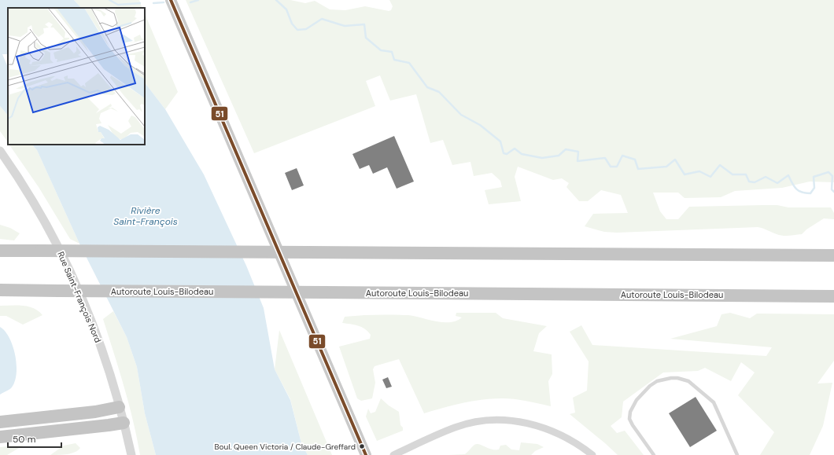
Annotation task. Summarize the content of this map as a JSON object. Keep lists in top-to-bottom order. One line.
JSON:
{"streets":{"highway":["Autoroute Louis-Bilodeau"],"street":["Rue Saint-François Nord"]},"water":["Rivière Saint-François"],"places":["Boul. Queen Victoria / Claude-Greffard"],"lines":["transit line 51"],"scale_bar":"50 m"}
